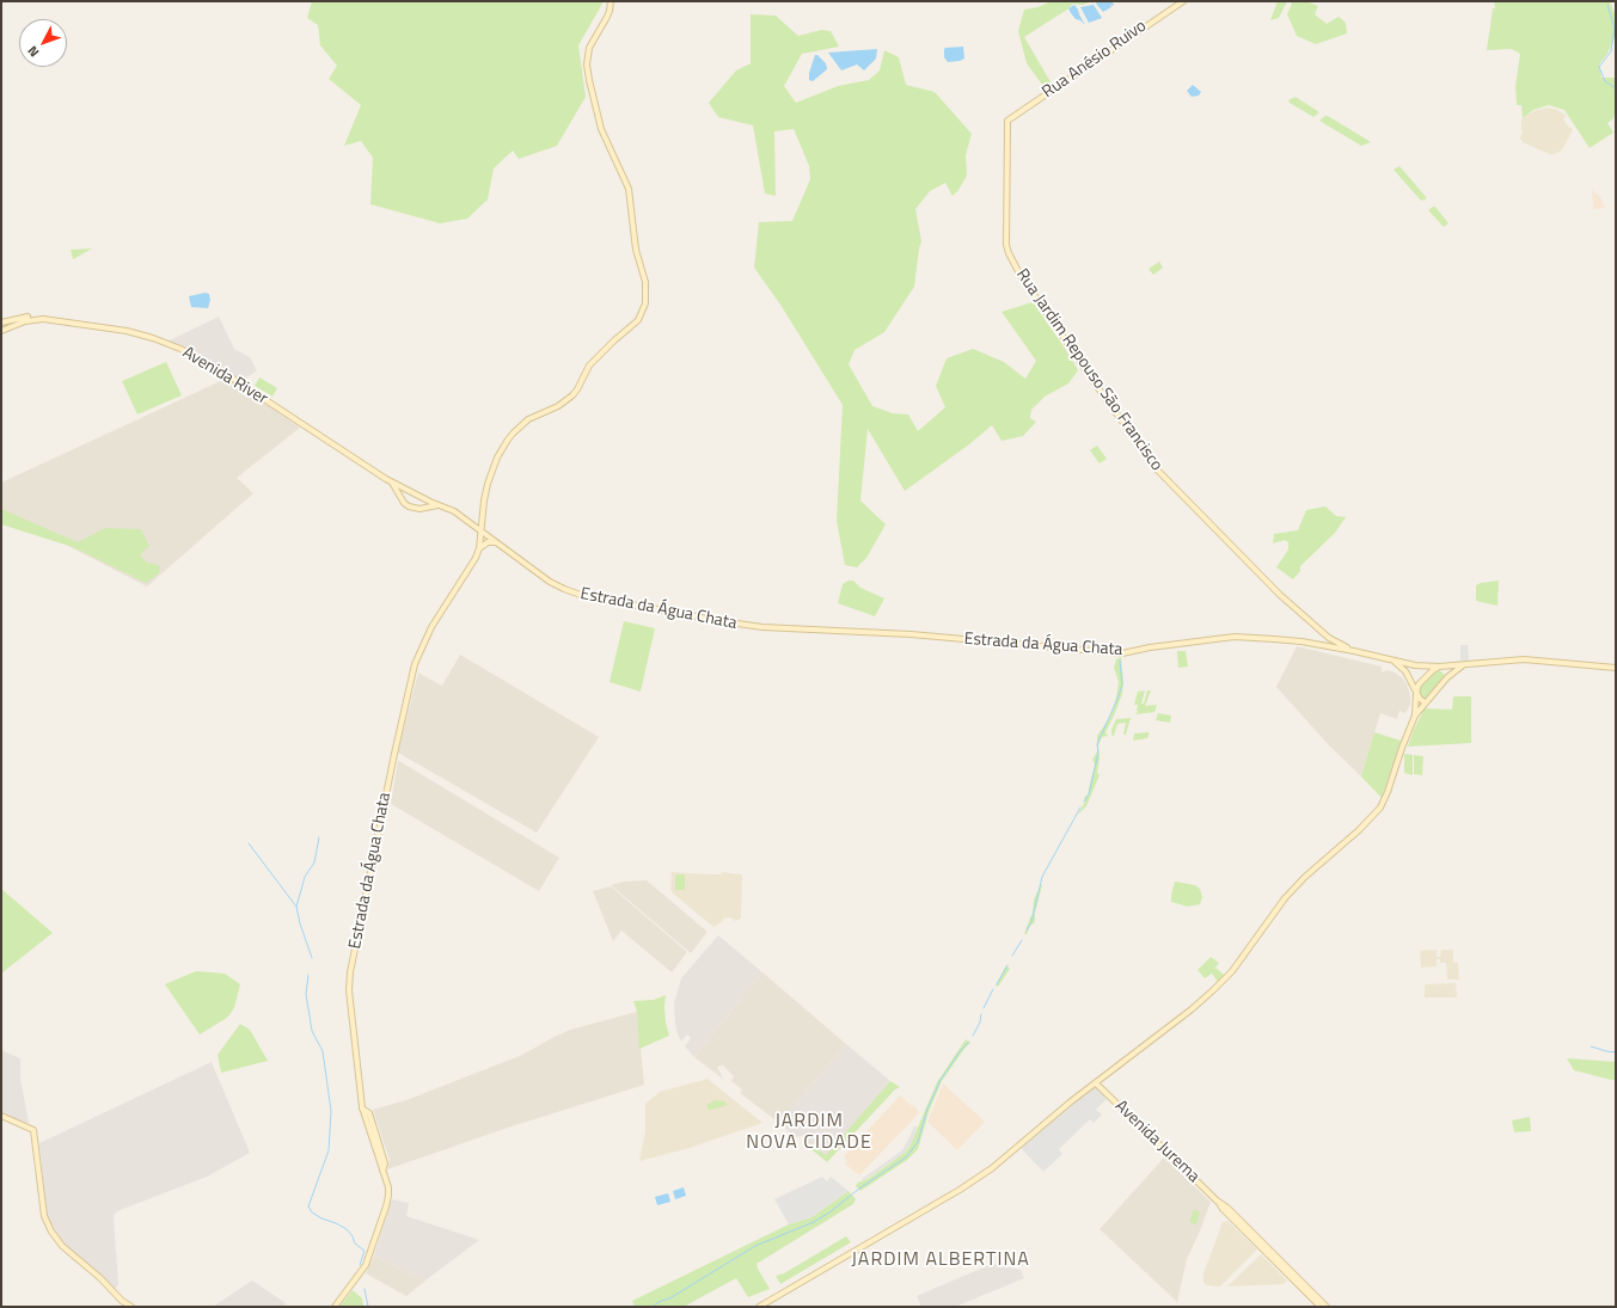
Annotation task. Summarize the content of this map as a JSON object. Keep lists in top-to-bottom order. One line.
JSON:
{"streets":{"street":["Rua Anésio Ruivo","Rua Jardim Repouso São Francisco","Avenida River","Estrada da Água Chata","Avenida Jurema"]},"crossings":[["Rua Anésio Ruivo","Rua Jardim Repouso São Francisco"],["Rua Jardim Repouso São Francisco","Estrada da Água Chata"],["Avenida River","Estrada da Água Chata"]],"districts":["JARDIM NOVA CIDADE","JARDIM ALBERTINA"],"north":"bottom left"}
